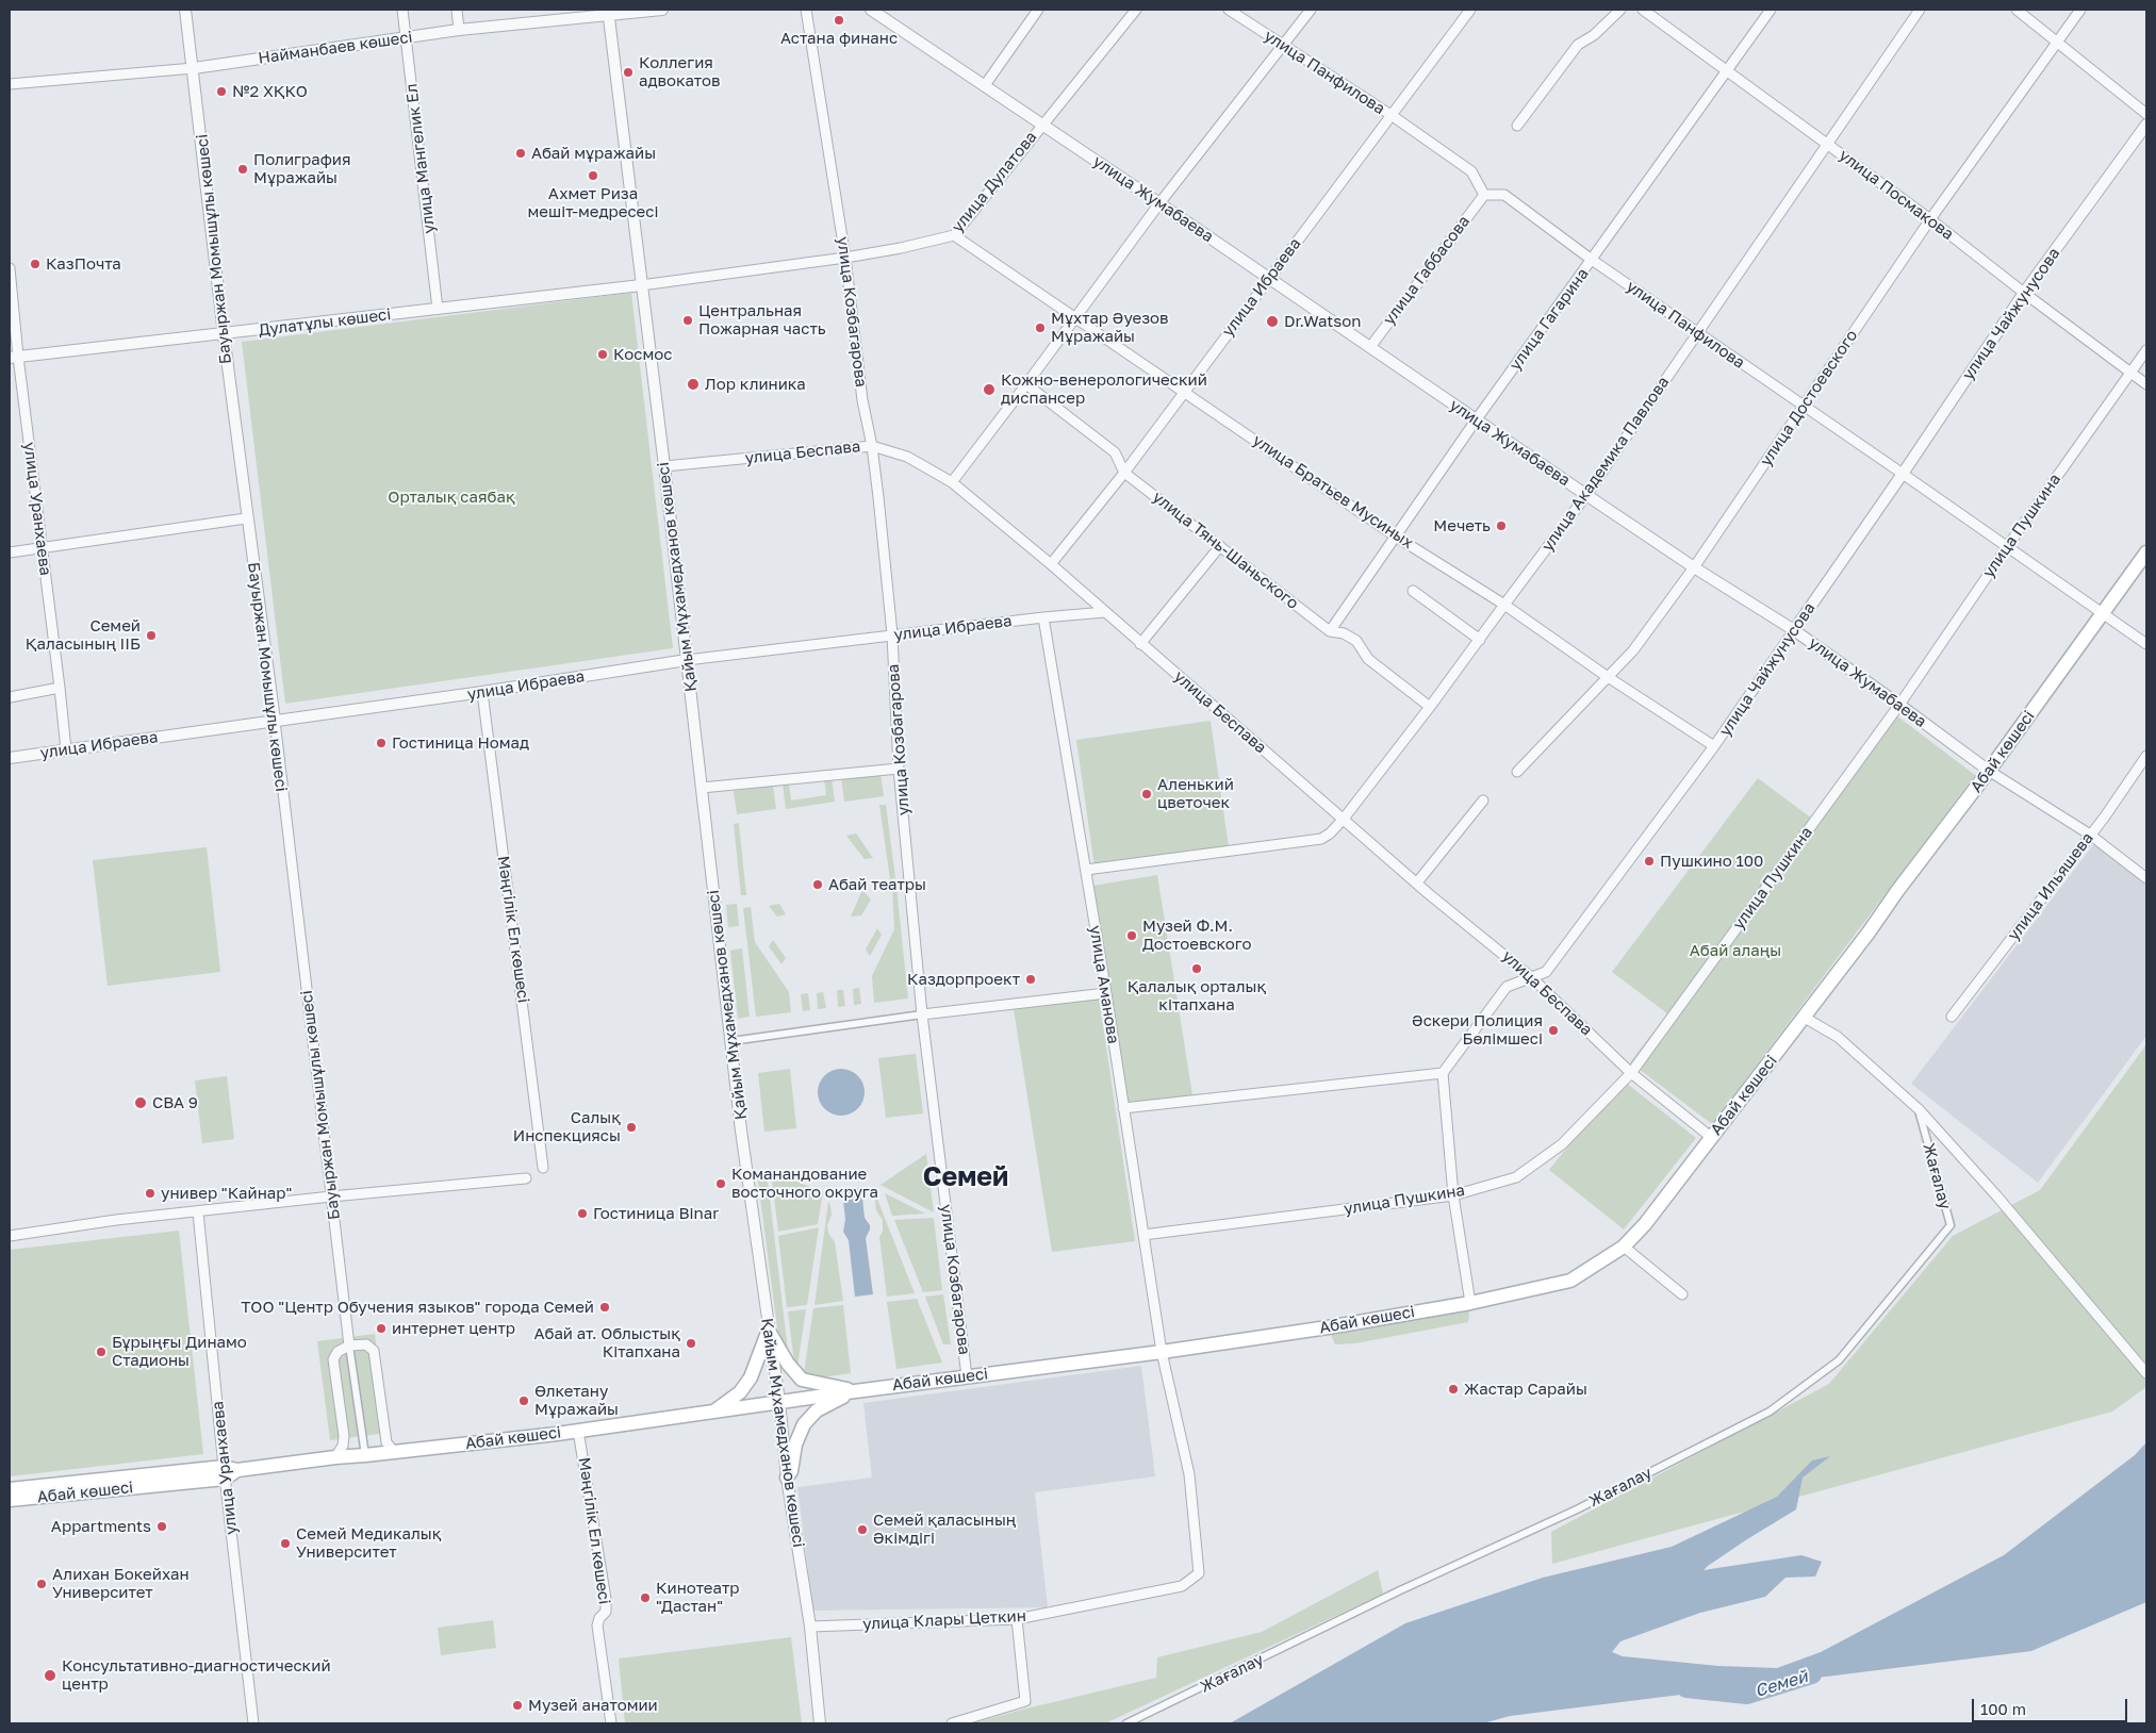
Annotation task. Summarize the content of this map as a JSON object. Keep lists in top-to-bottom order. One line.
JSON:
{"streets":{"main road":["Абай көшесі"],"street":["Найманбаев көшесі","улица Панфилова","улица Мангелик Ел","улица Дулатова","улица Посмакова","улица Жумабаева","Бауыржан Момышұлы көшесі","улица Габбасова","улица Ибраева","улица Козбагарова","улица Чайжунусова","улица Гагарина","Дулатұлы көшесі","улица Достоевского","улица Беспава","улица Академика Павлова","улица Братьев Мусиных","улица Уранхаева","улица Пушкина","улица Тянь-Шаньского","Қайым Мұхамедханов көшесі","улица Ильяшева","Мәңгілік Ел көшесі","улица Аманова","Жағалау","улица Клары Цеткин"]},"crossings":[["Найманбаев көшесі","улица Мангелик Ел"],["Найманбаев көшесі","Бауыржан Момышұлы көшесі"],["Найманбаев көшесі","Қайым Мұхамедханов көшесі"],["улица Панфилова","улица Габбасова"],["улица Панфилова","улица Ибраева"],["улица Панфилова","улица Чайжунусова"],["улица Панфилова","улица Гагарина"],["улица Панфилова","улица Достоевского"],["улица Панфилова","улица Академика Павлова"],["улица Панфилова","улица Пушкина"],["улица Панфилова","Абай көшесі"],["улица Мангелик Ел","Дулатұлы көшесі"],["улица Дулатова","улица Жумабаева"],["улица Дулатова","улица Козбагарова"],["улица Дулатова","Дулатұлы көшесі"],["улица Дулатова","улица Братьев Мусиных"],["улица Дулатова","Қайым Мұхамедханов көшесі"],["улица Посмакова","улица Чайжунусова"],["улица Посмакова","улица Гагарина"],["улица Посмакова","улица Достоевского"],["улица Посмакова","улица Академика Павлова"],["улица Посмакова","улица Пушкина"],["улица Жумабаева","улица Габбасова"],["улица Жумабаева","улица Ибраева"],["улица Жумабаева","улица Чайжунусова"],["улица Жумабаева","улица Гагарина"],["улица Жумабаева","улица Достоевского"],["улица Жумабаева","улица Академика Павлова"],["улица Жумабаева","улица Пушкина"],["улица Жумабаева","Абай көшесі"],["улица Жумабаева","улица Ильяшева"],["Бауыржан Момышұлы көшесі","улица Ибраева"],["Бауыржан Момышұлы көшесі","Дулатұлы көшесі"],["улица Ибраева","улица Козбагарова"],["улица Ибраева","улица Беспава"],["улица Ибраева","улица Братьев Мусиных"],["улица Ибраева","улица Уранхаева"],["улица Ибраева","улица Тянь-Шаньского"],["улица Ибраева","Қайым Мұхамедханов көшесі"],["улица Ибраева","Мәңгілік Ел көшесі"],["улица Ибраева","улица Аманова"],["улица Козбагарова","улица Беспава"],["улица Козбагарова","Абай көшесі"],["улица Чайжунусова","улица Беспава"],["улица Чайжунусова","улица Братьев Мусиных"],["улица Гагарина","улица Братьев Мусиных"],["улица Гагарина","улица Тянь-Шаньского"],["Дулатұлы көшесі","улица Уранхаева"],["Дулатұлы көшесі","Қайым Мұхамедханов көшесі"],["улица Достоевского","улица Братьев Мусиных"],["улица Беспава","улица Академика Павлова"],["улица Беспава","улица Пушкина"],["улица Беспава","Қайым Мұхамедханов көшесі"],["улица Беспава","Абай көшесі"],["улица Академика Павлова","улица Братьев Мусиных"],["улица Академика Павлова","улица Тянь-Шаньского"],["улица Академика Павлова","улица Аманова"],["улица Уранхаева","Абай көшесі"],["улица Пушкина","улица Аманова"],["Қайым Мұхамедханов көшесі","Абай көшесі"],["Қайым Мұхамедханов көшесі","улица Клары Цеткин"],["Абай көшесі","Мәңгілік Ел көшесі"],["Абай көшесі","улица Аманова"],["улица Аманова","улица Клары Цеткин"]],"districts":["Семей"],"water":["Семей"],"parks":["Орталық саябақ","Абай алаңы"],"places":["Астана финанс","Коллегия адвокатов","№2 ХҚКО","Абай мұражайы","Полиграфия Мұражайы","Ахмет Риза мешіт-медресесі","КазПочта","Центральная Пожарная часть","Dr.Watson","Мұхтар Әуезов Мұражайы","Космос","Лор клиника","Кожно-венерологический диспансер","Мечеть","Семей Қаласының ІІБ","Гостиница Номад","Аленький цветочек","Пушкино 100","Абай театры","Музей Ф.М. Достоевского","Қалалық орталық кітапхана","Каздорпроект","Әскери Полиция Бөлімшесі","СВА 9","Салық Инспекциясы","Команандование восточного округа","универ \"Кайнар\"","Гостиница Binar","ТОО \"Центр Обучения языков\" города Семей","интернет центр","Абай ат. Облыстық Кітапхана","Бұрыңғы Динамо Стадионы","Жастар Сарайы","Өлкетану Мұражайы","Appartments","Семей қаласының Әкімдігі","Семей Медикалық Университет","Алихан Бокейхан Университет","Кинотеатр \"Дастан\"","Консультативно-диагностический центр","Музей анатомии"],"scale_bar":"100 m"}
